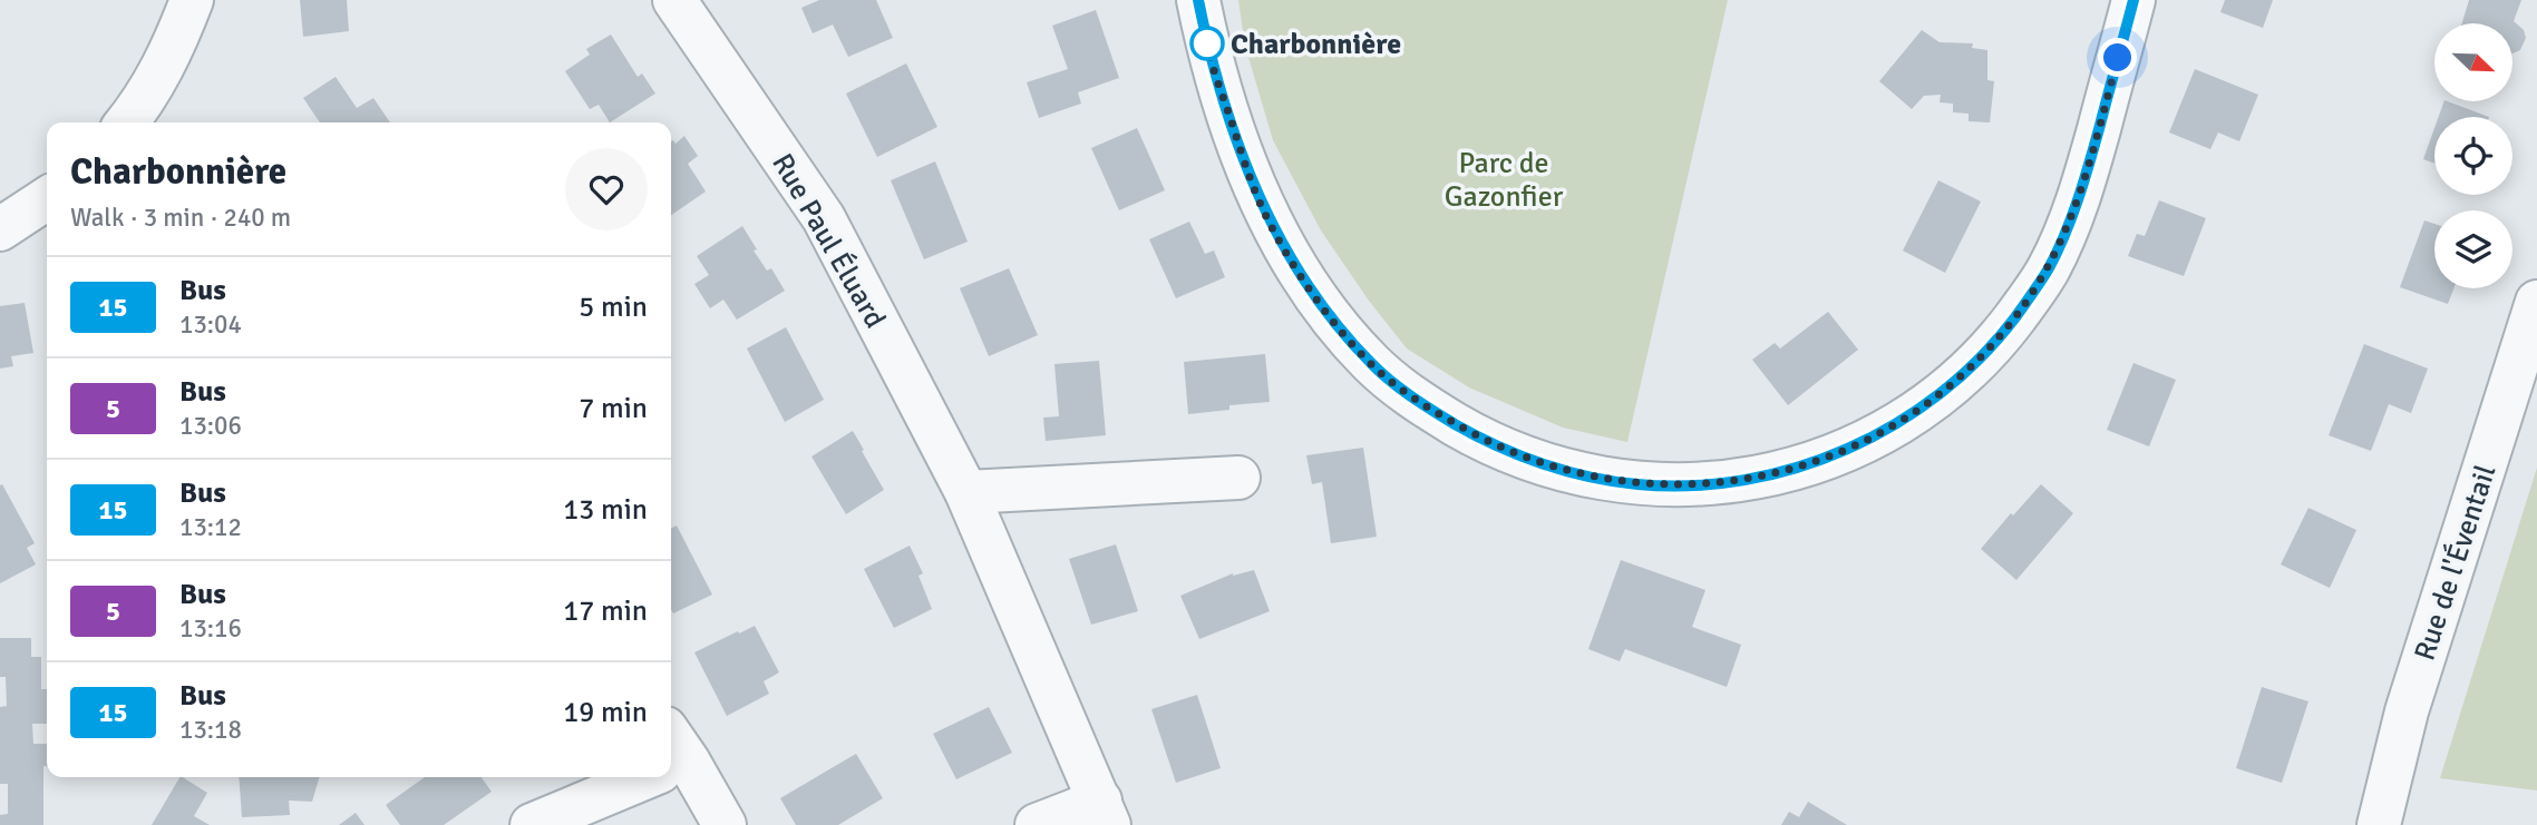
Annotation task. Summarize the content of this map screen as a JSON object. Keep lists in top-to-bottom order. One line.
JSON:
{"streets":{"street":["Rue Paul Éluard","Rue de l'Éventail"]},"parks":["Parc de Gazonfier"],"places":["Charbonnière"],"lines":["bus line 15"],"north":"bottom right","page":{"heading":["Charbonnière","Walk · 3 min · 240 m"],"list":[{"mark":"15","name":"Bus","note":"13:04","value":"5 min"},{"mark":"5","name":"Bus","note":"13:06","value":"7 min"},{"mark":"15","name":"Bus","note":"13:12","value":"13 min"},{"mark":"5","name":"Bus","note":"13:16","value":"17 min"},{"mark":"15","name":"Bus","note":"13:18","value":"19 min"}]}}
